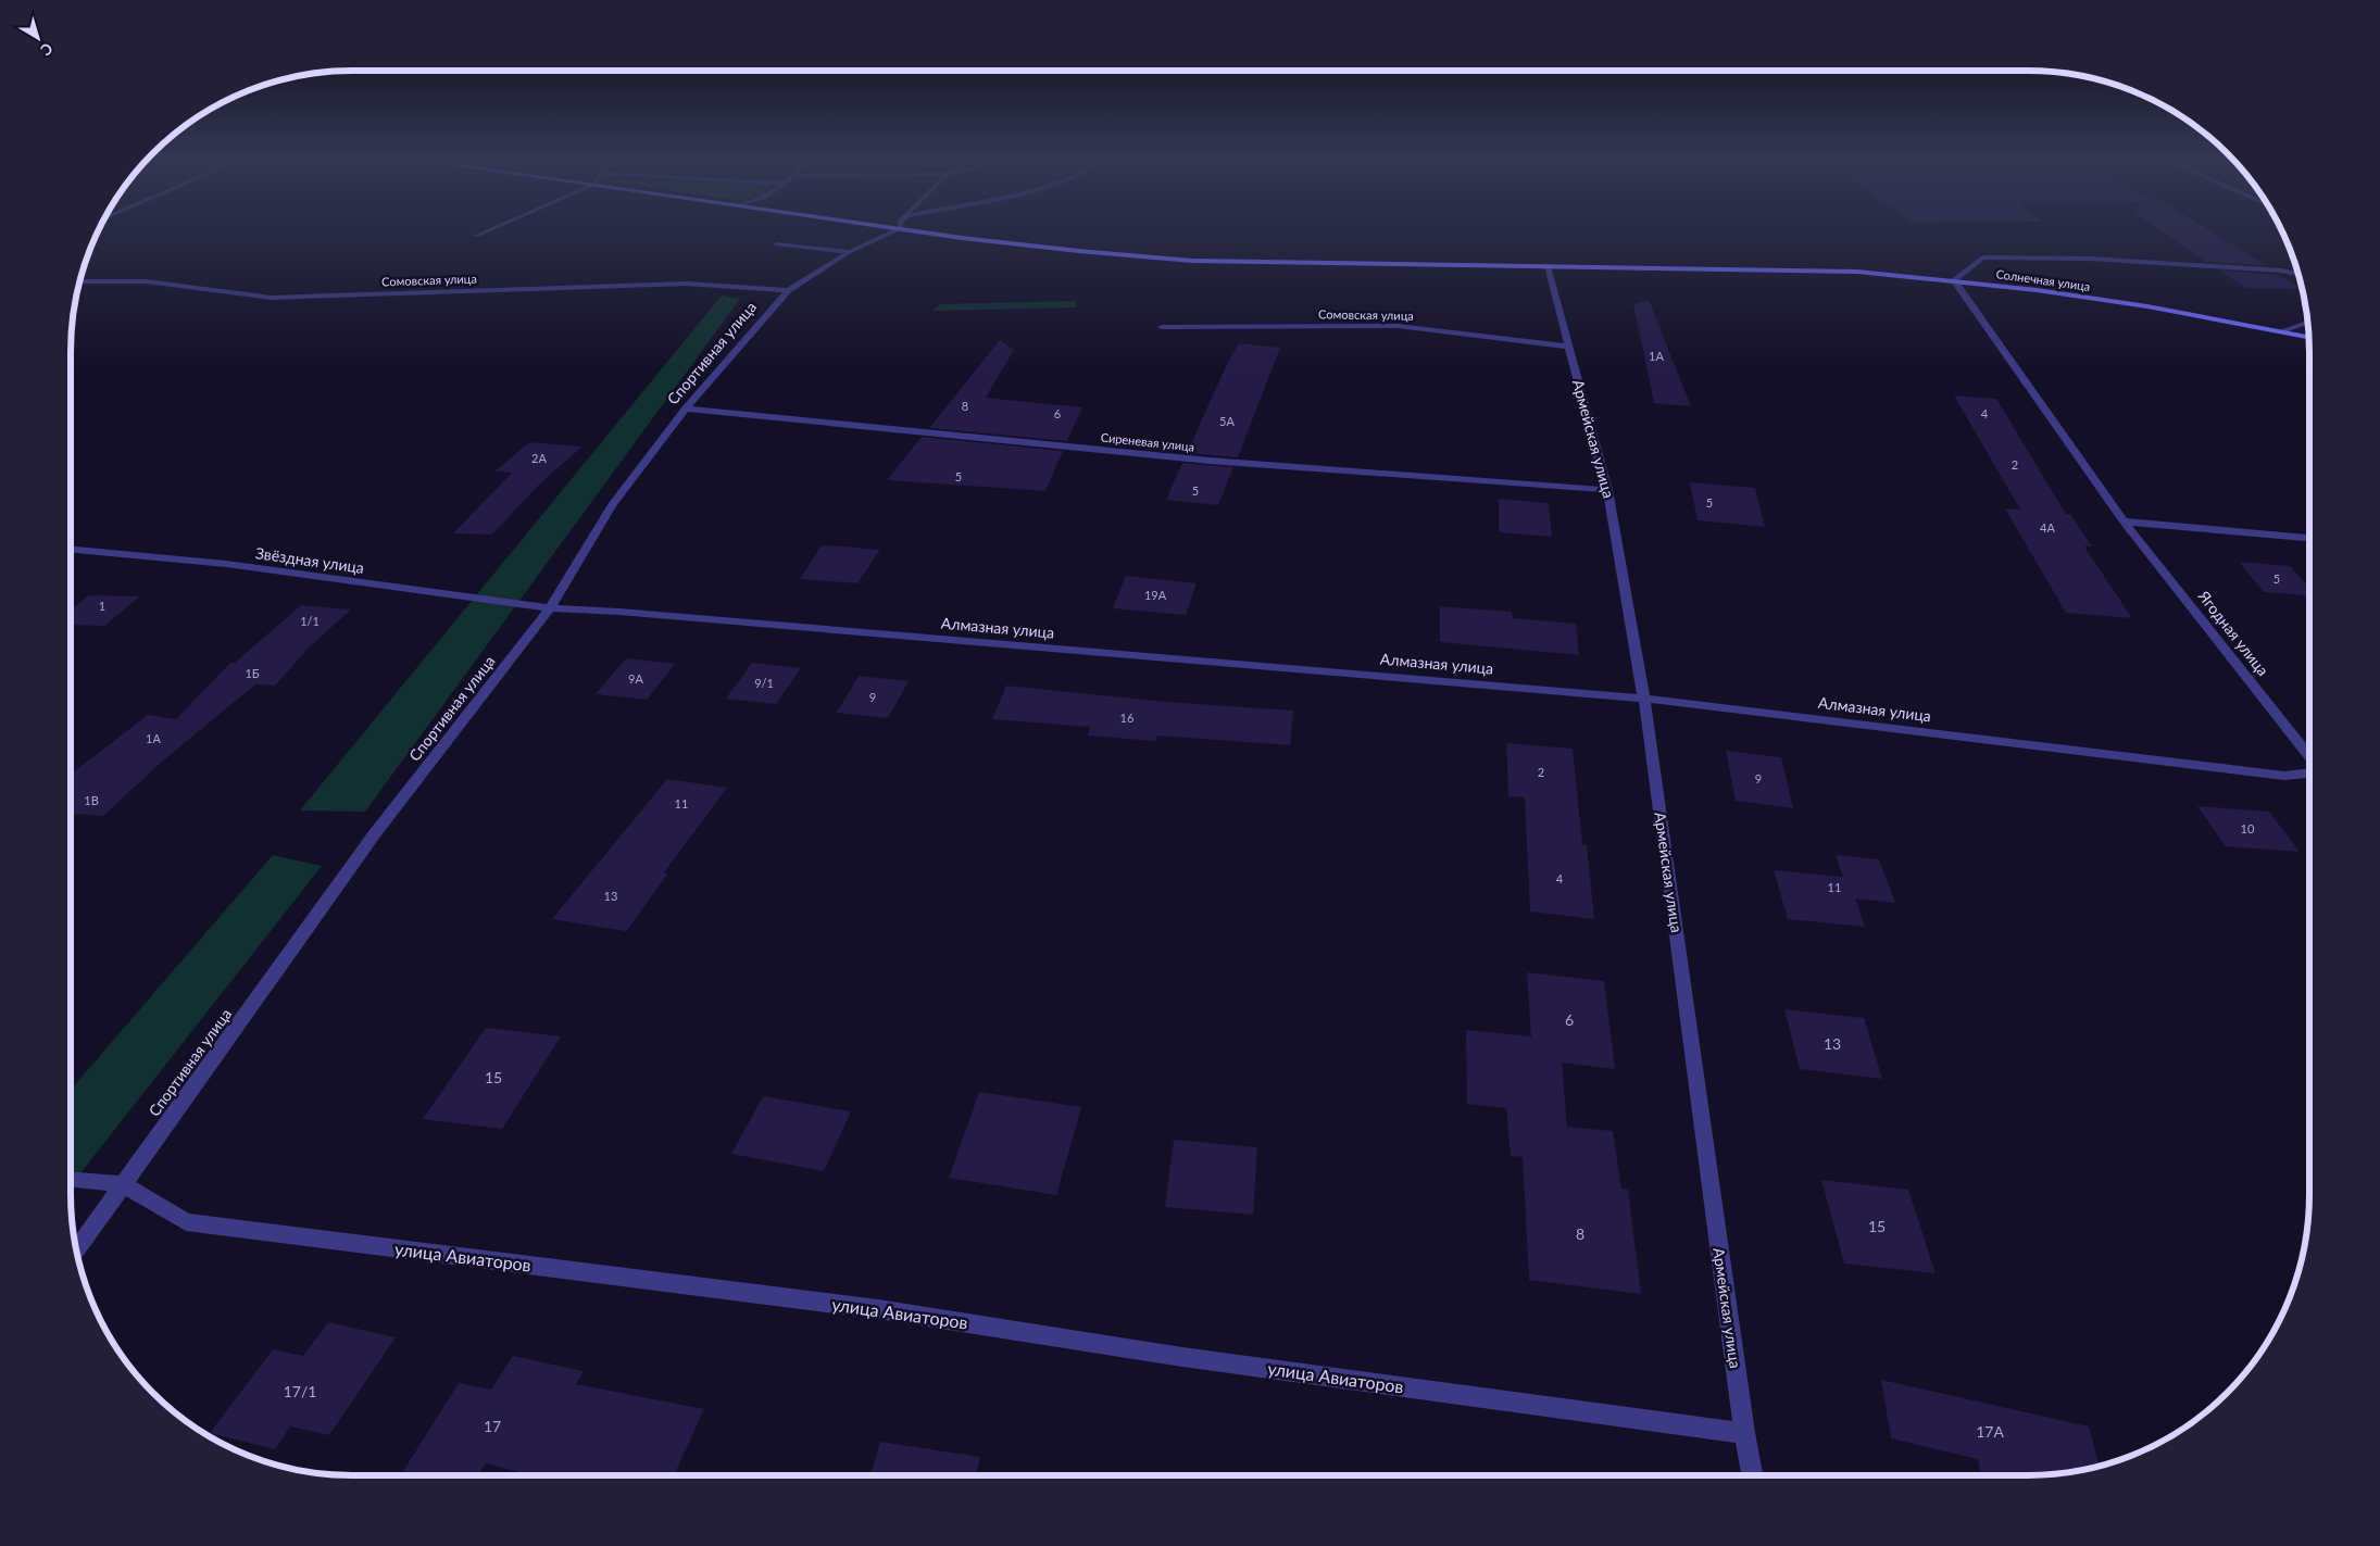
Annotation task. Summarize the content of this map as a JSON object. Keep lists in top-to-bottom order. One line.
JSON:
{"streets":{"street":["Сомовская улица","Солнечная улица","Спортивная улица","Армейская улица","Сиреневая улица","Звёздная улица","Алмазная улица","Ягодная улица","улица Авиаторов"]},"crossings":[["Сомовская улица","Спортивная улица"],["Сомовская улица","Армейская улица"],["Солнечная улица","Армейская улица"],["Солнечная улица","Ягодная улица"],["Спортивная улица","Сиреневая улица"],["Спортивная улица","Звёздная улица"],["Спортивная улица","Алмазная улица"],["Спортивная улица","улица Авиаторов"],["Армейская улица","Сиреневая улица"],["Армейская улица","Алмазная улица"],["Армейская улица","улица Авиаторов"],["Звёздная улица","Алмазная улица"]],"house_numbers":["1А","8","6","4","5А","2А","2","5","5","5","4А","5","19А","1","1/1","1Б","9А","9/1","9","16","1А","2","9","1В","11","10","4","11","13","6","13","15","15","8","17/1","17","17А"],"north":"bottom right"}
